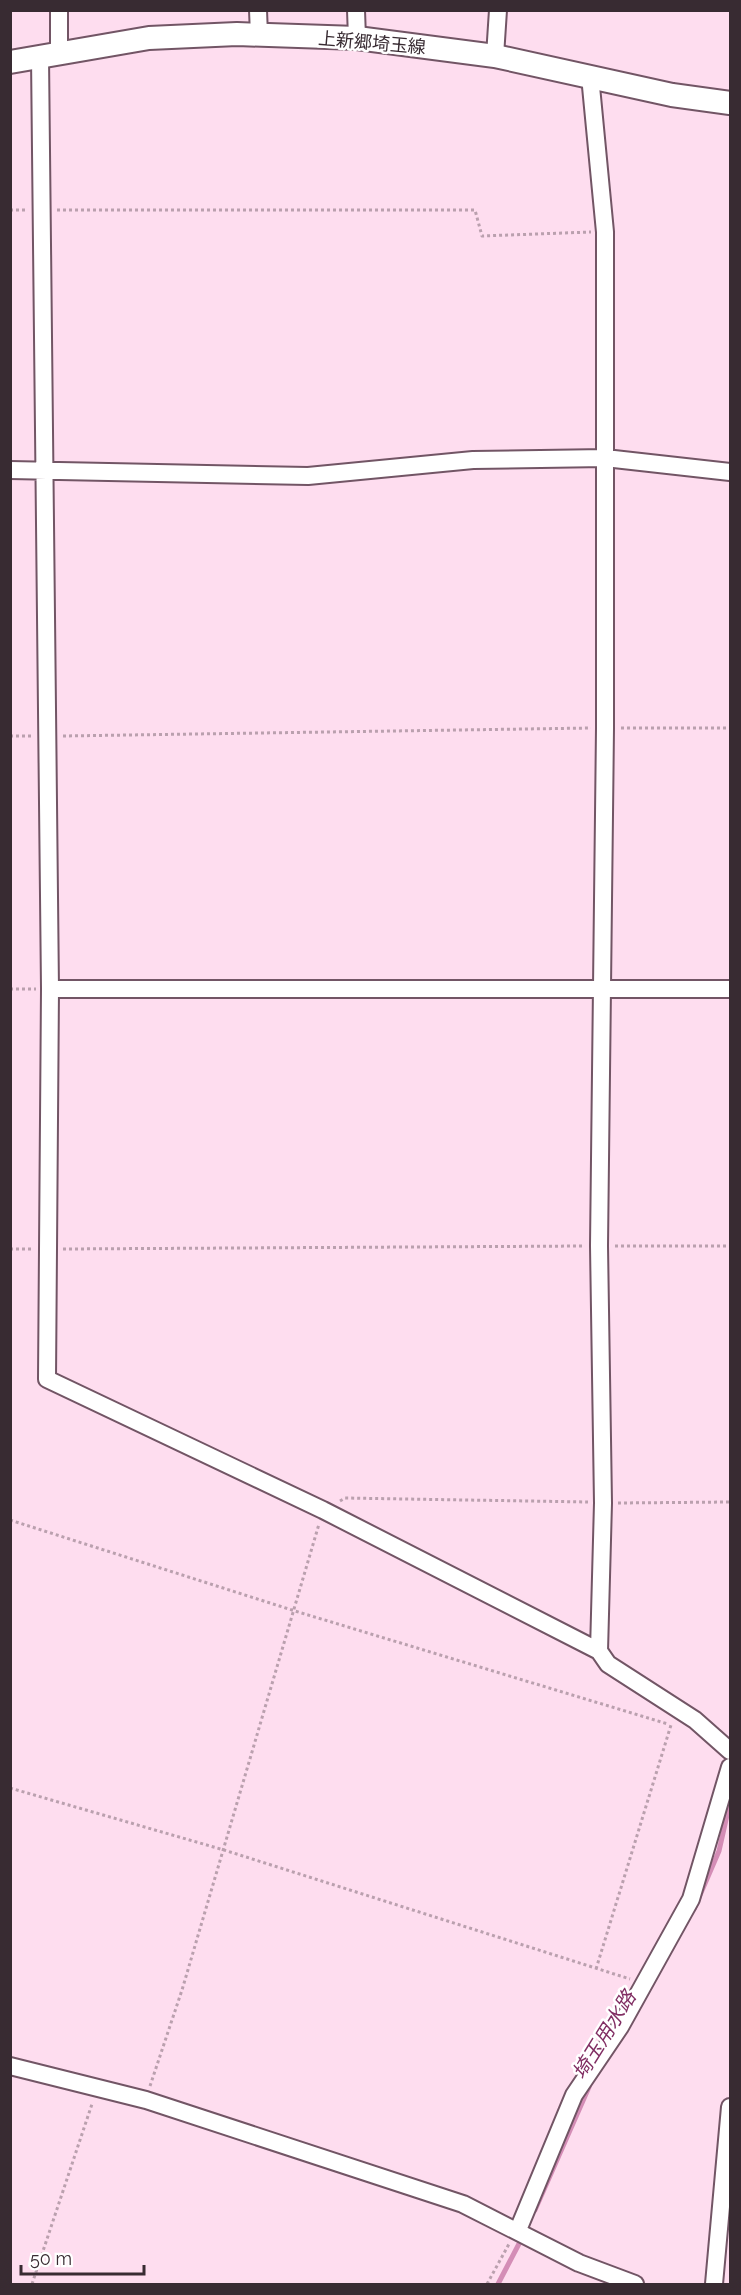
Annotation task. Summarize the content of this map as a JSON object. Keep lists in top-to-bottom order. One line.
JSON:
{"streets":{"main road":["上新郷埼玉線"]},"water":["埼玉用水路"],"scale_bar":"50 m"}
